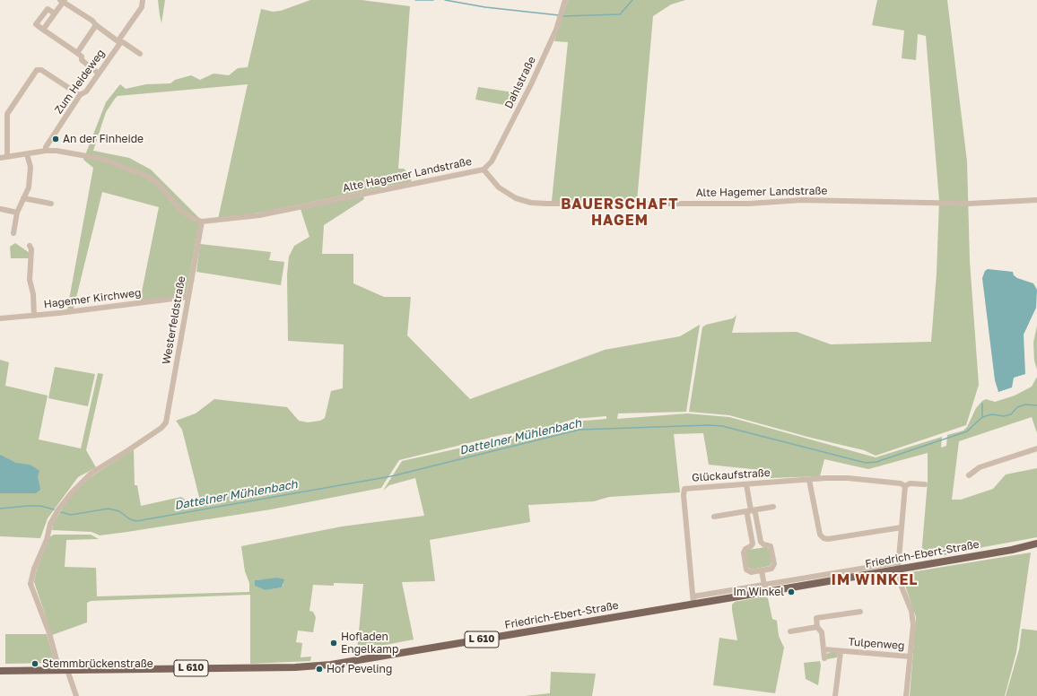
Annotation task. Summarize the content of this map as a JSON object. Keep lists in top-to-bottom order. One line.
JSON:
{"streets":{"main road":["Friedrich-Ebert-Straße","L 610"],"street":["Zum Heideweg","Dahlstraße","Alte Hagemer Landstraße","Hagemer Kirchweg","Westerfeldstraße","Glückaufstraße","Tulpenweg"]},"crossings":[["Dahlstraße","Alte Hagemer Landstraße"],["Alte Hagemer Landstraße","Westerfeldstraße"],["Hagemer Kirchweg","Westerfeldstraße"],["Westerfeldstraße","Friedrich-Ebert-Straße"],["Glückaufstraße","Friedrich-Ebert-Straße"]],"districts":["BAUERSCHAFT HAGEM","IM WINKEL"],"water":["Dattelner Mühlenbach"],"places":["An der Finheide","Im Winkel","Hofladen Engelkamp","Stemmbrückenstraße","Hof Peveling"]}
